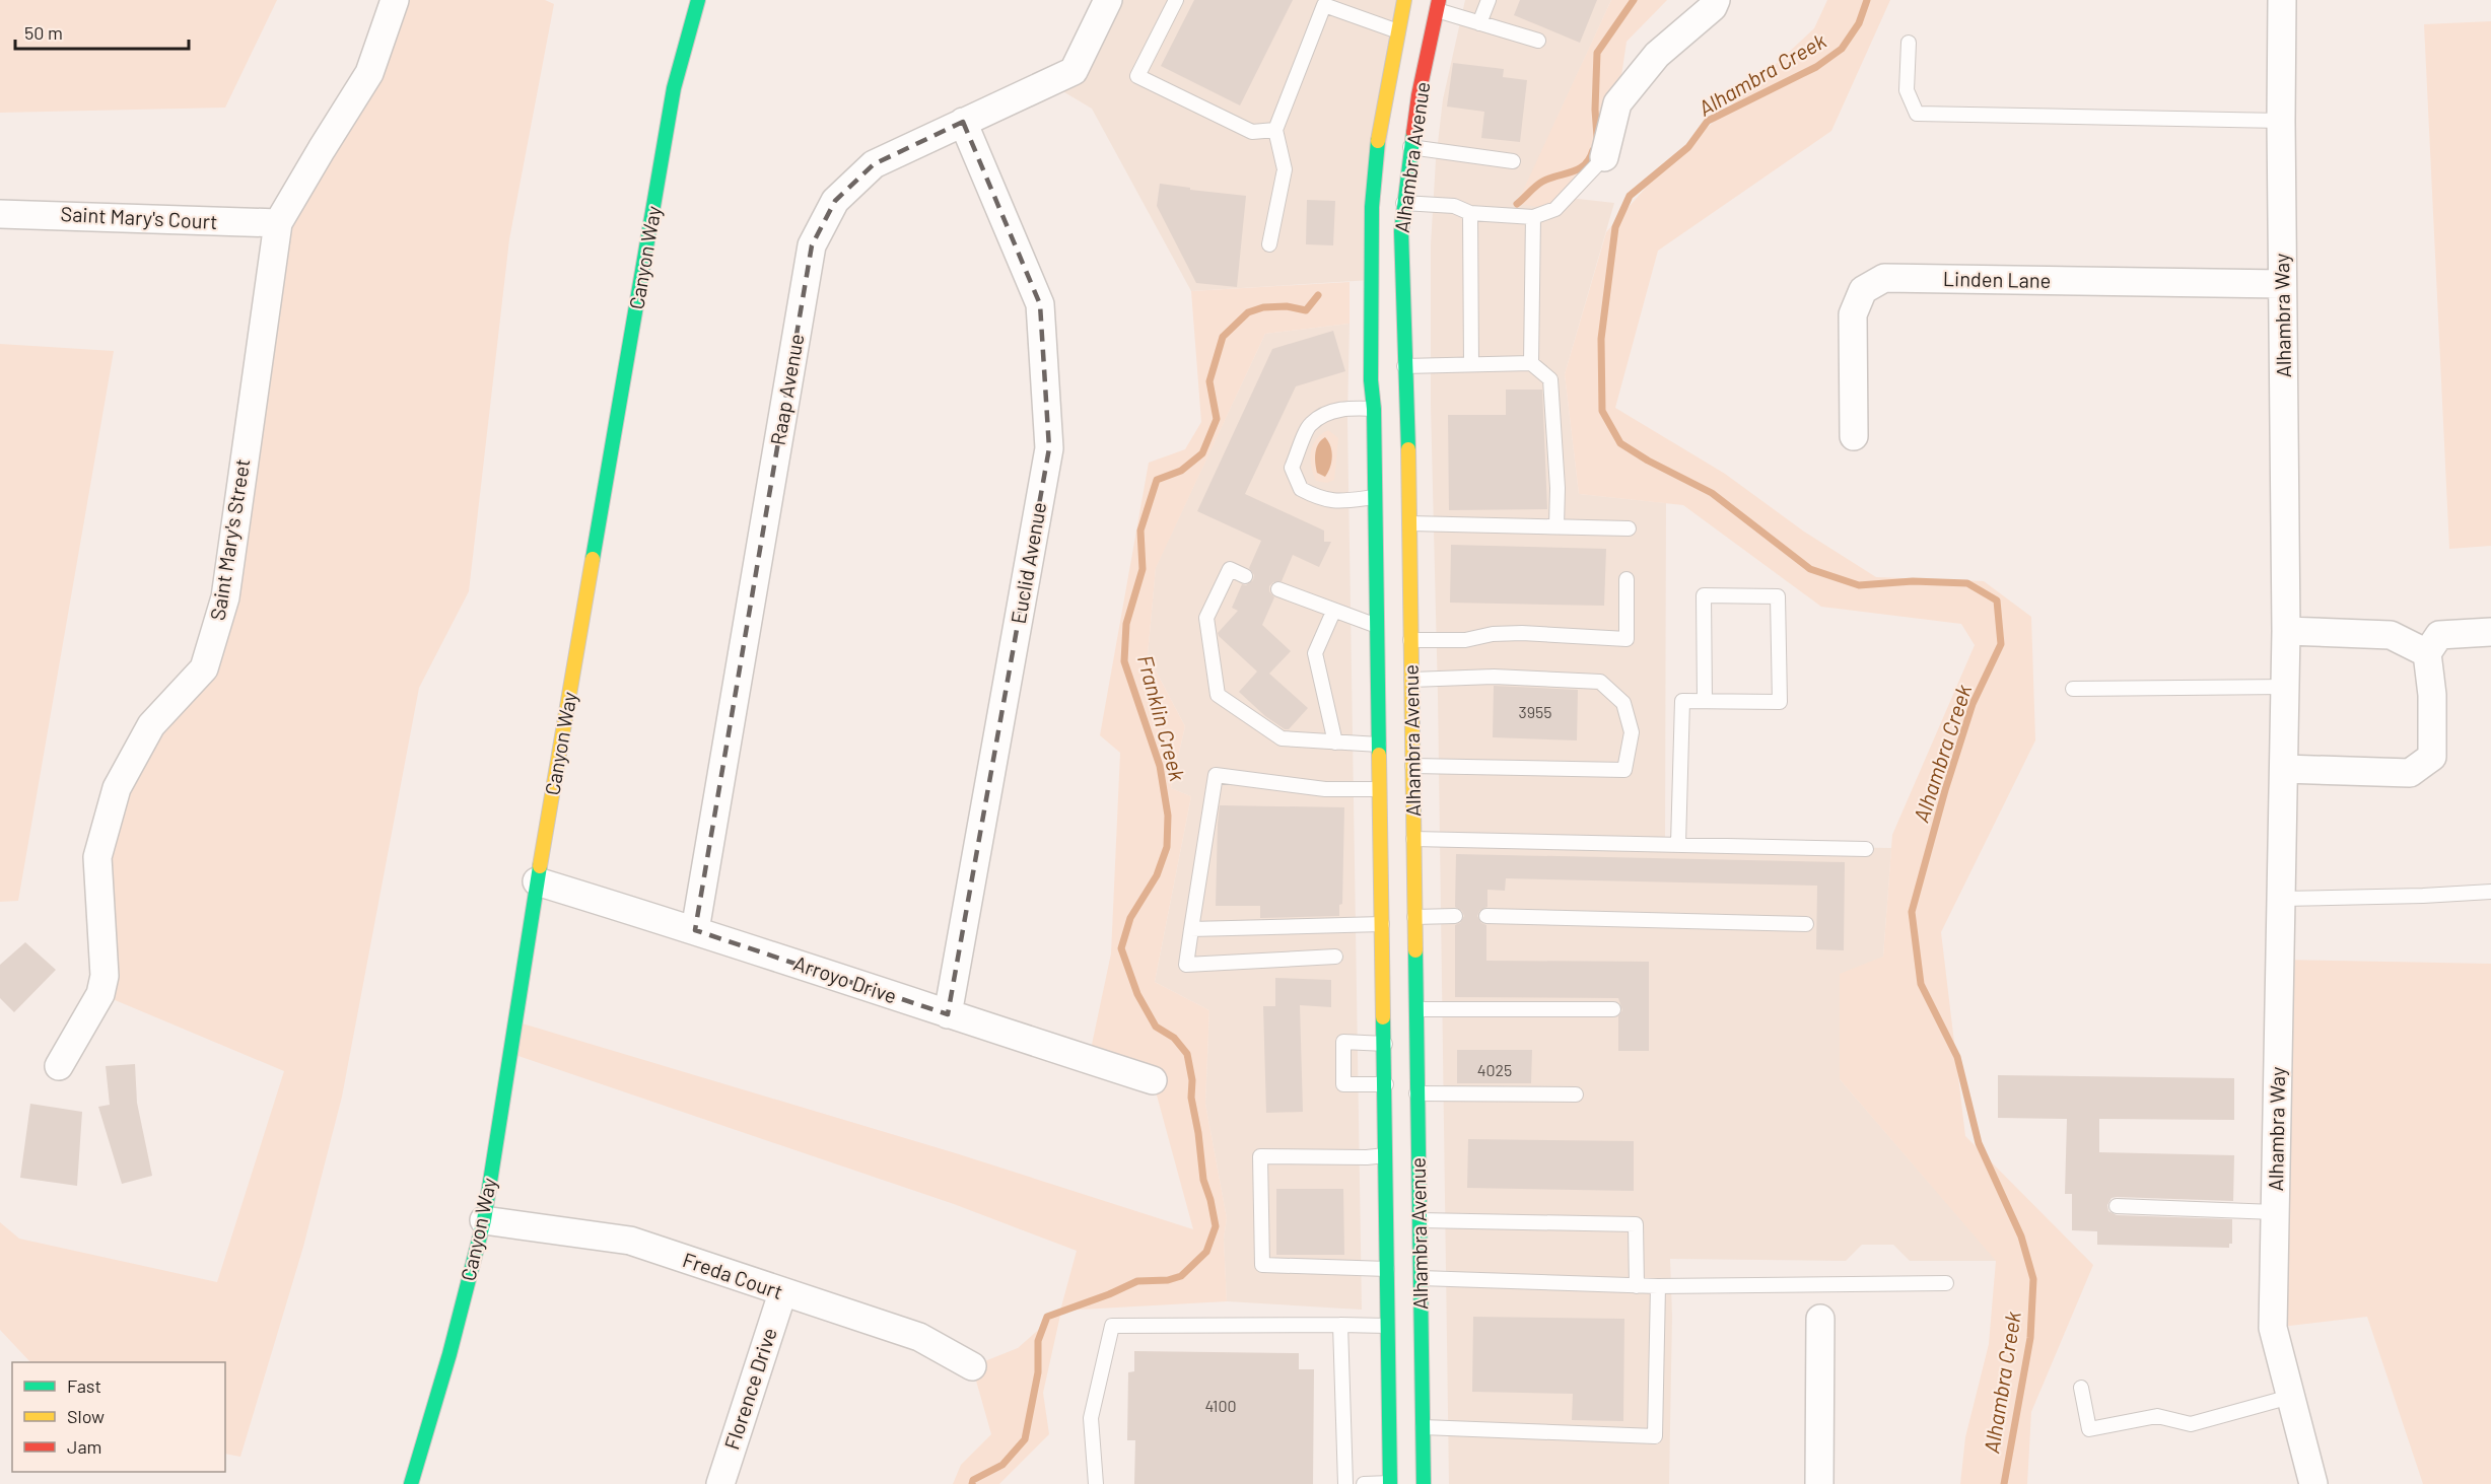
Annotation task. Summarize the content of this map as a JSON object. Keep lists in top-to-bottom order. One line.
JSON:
{"streets":{"main road":["Alhambra Avenue","Canyon Way"],"street":["Saint Mary's Court","Linden Lane","Alhambra Way","Raap Avenue","Saint Mary's Street","Euclid Avenue","Arroyo Drive","Freda Court","Florence Drive"]},"crossings":[["Saint Mary's Court","Saint Mary's Street"],["Canyon Way","Arroyo Drive"],["Canyon Way","Freda Court"],["Linden Lane","Alhambra Way"],["Raap Avenue","Euclid Avenue"],["Raap Avenue","Arroyo Drive"],["Euclid Avenue","Arroyo Drive"],["Freda Court","Florence Drive"]],"water":["Alhambra Creek","Franklin Creek"],"house_numbers":["3955","4025","4100"],"legend":["Fast","Slow","Jam"],"scale_bar":"50 m"}
